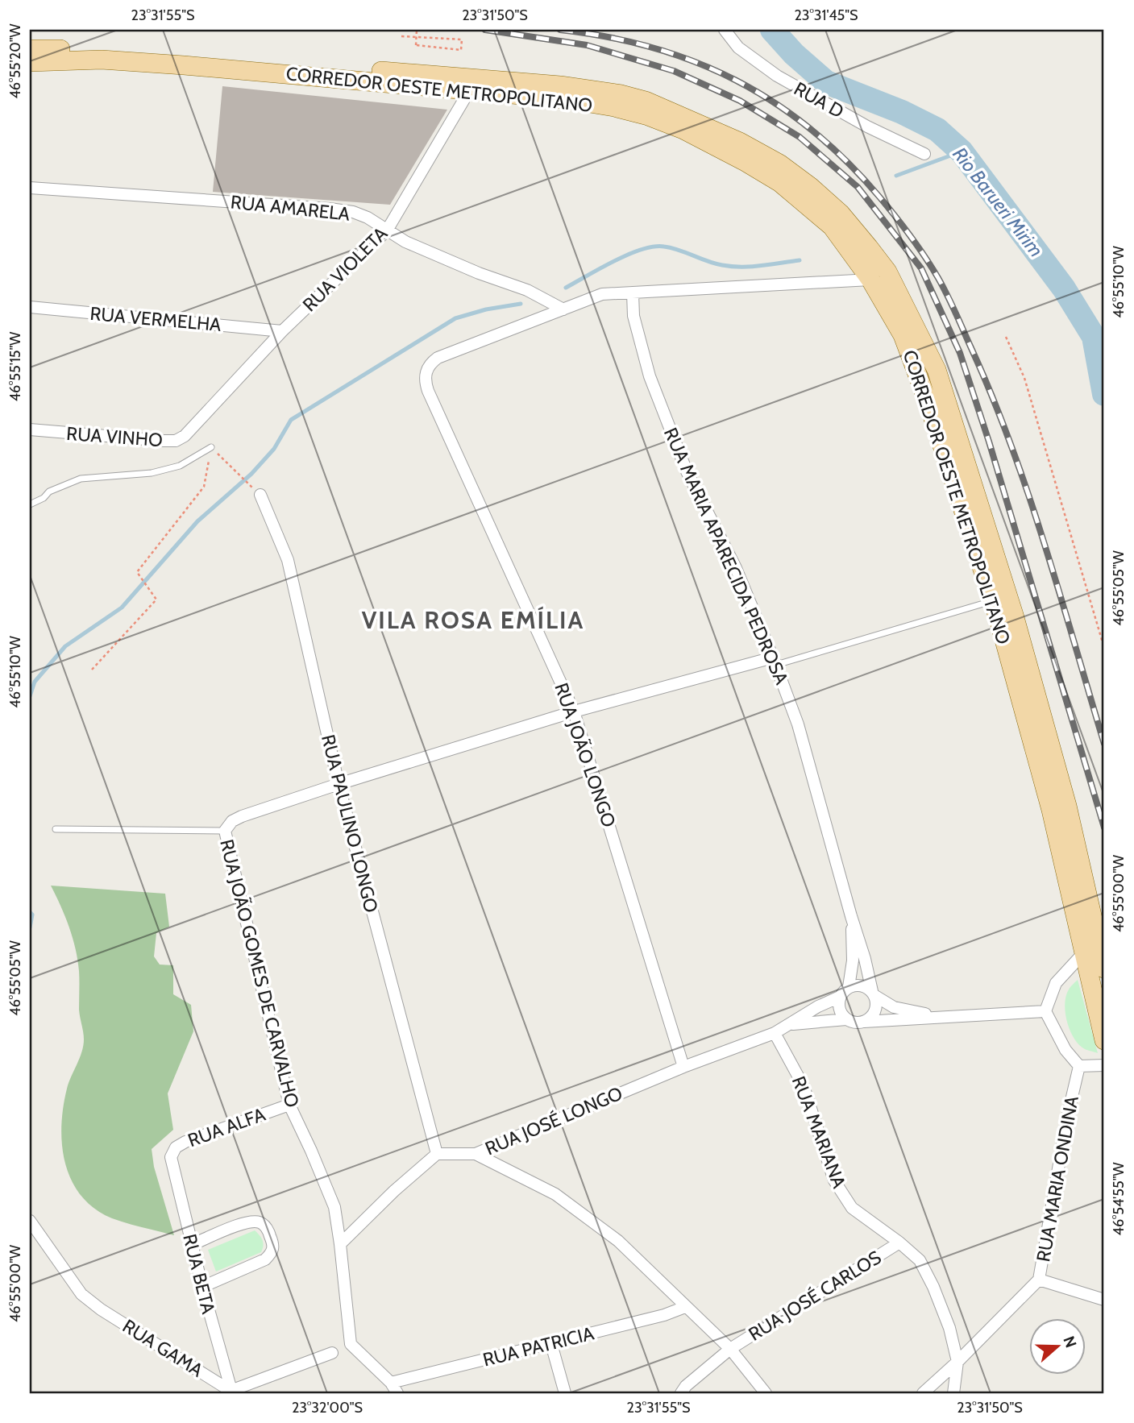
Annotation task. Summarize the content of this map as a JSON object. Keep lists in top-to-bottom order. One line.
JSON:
{"streets":{"main road":["CORREDOR OESTE METROPOLITANO"],"street":["RUA D","RUA AMARELA","RUA VIOLETA","RUA VERMELHA","RUA VINHO","RUA MARIA APARECIDA PEDROSA","RUA JOÃO LONGO","RUA PAULINO LONGO","RUA JOÃO GOMES DE CARVALHO","RUA JOSÉ LONGO","RUA ALFA","RUA MARIANA","RUA MARIA ONDINA","RUA BETA","RUA JOSÉ CARLOS","RUA PATRICIA","RUA GAMA"]},"crossings":[["CORREDOR OESTE METROPOLITANO","RUA VIOLETA"],["RUA AMARELA","RUA VIOLETA"],["RUA AMARELA","RUA JOÃO LONGO"],["RUA VIOLETA","RUA VERMELHA"],["RUA VIOLETA","RUA VINHO"],["RUA MARIA APARECIDA PEDROSA","RUA JOSÉ LONGO"],["RUA JOÃO LONGO","RUA JOSÉ LONGO"],["RUA PAULINO LONGO","RUA JOSÉ LONGO"],["RUA JOÃO GOMES DE CARVALHO","RUA ALFA"],["RUA JOÃO GOMES DE CARVALHO","RUA PATRICIA"],["RUA JOSÉ LONGO","RUA MARIANA"],["RUA ALFA","RUA BETA"],["RUA MARIANA","RUA MARIA ONDINA"],["RUA MARIANA","RUA JOSÉ CARLOS"],["RUA BETA","RUA GAMA"]],"districts":["VILA ROSA EMÍLIA"],"water":["Rio Barueri Mirim"],"north":"right","coordinates":["23°31'55\"S","23°31'50\"S","23°31'45\"S","46°55'20\"W","46°55'10\"W","46°55'15\"W","46°55'05\"W","46°55'00\"W","46°54'55\"W","23°32'00\"S"]}
